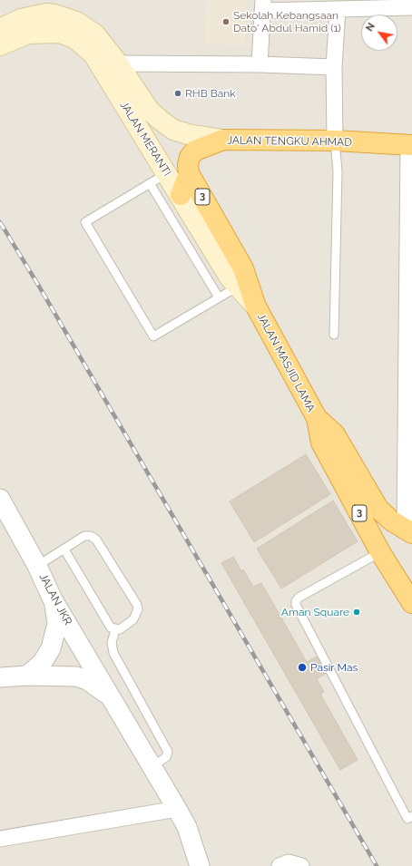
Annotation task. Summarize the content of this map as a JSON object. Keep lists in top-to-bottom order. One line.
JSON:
{"streets":{"highway":["JALAN TENGKU AHMAD","3","JALAN MASJID LAMA"],"main road":["JALAN MERANTI"],"street":["JALAN JKR"]},"crossings":[["JALAN MERANTI","JALAN TENGKU AHMAD"],["JALAN MERANTI","3"],["JALAN MERANTI","JALAN MASJID LAMA"],["JALAN TENGKU AHMAD","3"],["3","JALAN MASJID LAMA"]],"places":["Sekolah Kebangsaan Dato' Abdul Hamid (1)","RHB Bank","Aman Square","Pasir Mas"],"north":"top left"}
